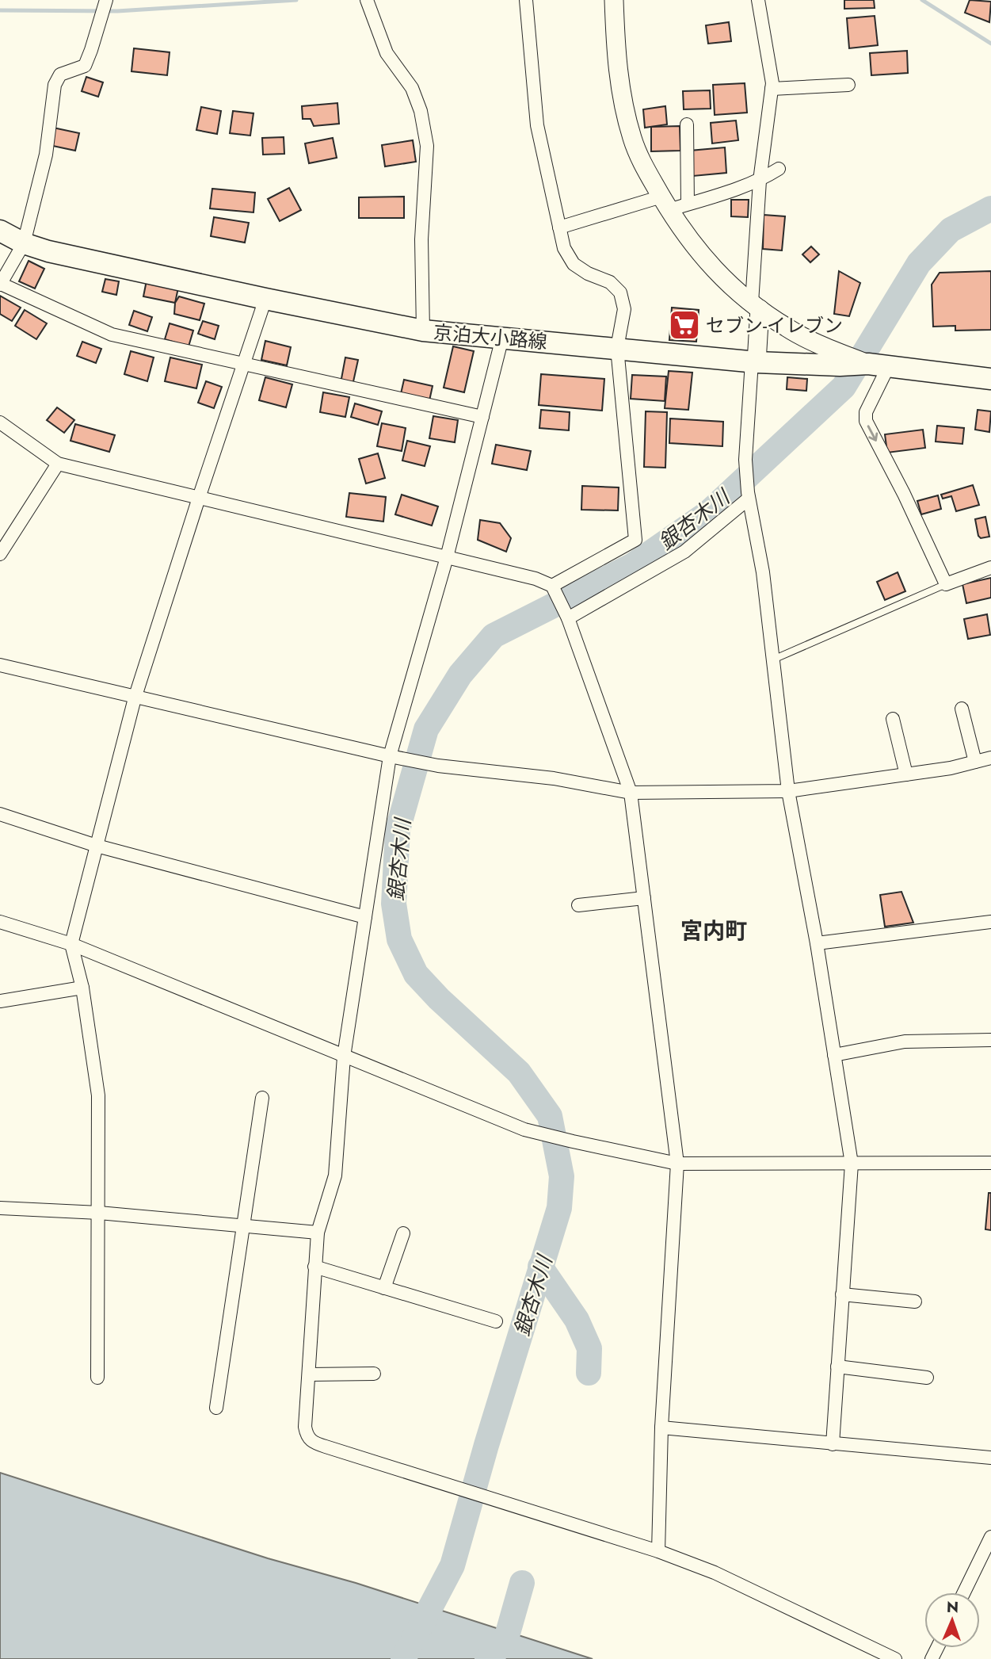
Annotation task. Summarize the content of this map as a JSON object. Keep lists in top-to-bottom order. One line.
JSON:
{"streets":{"main road":["京泊大小路線"]},"districts":["宮内町"],"water":["銀杏木川"],"places":{"supermarket":["セブン-イレブン"]},"north":"top"}
